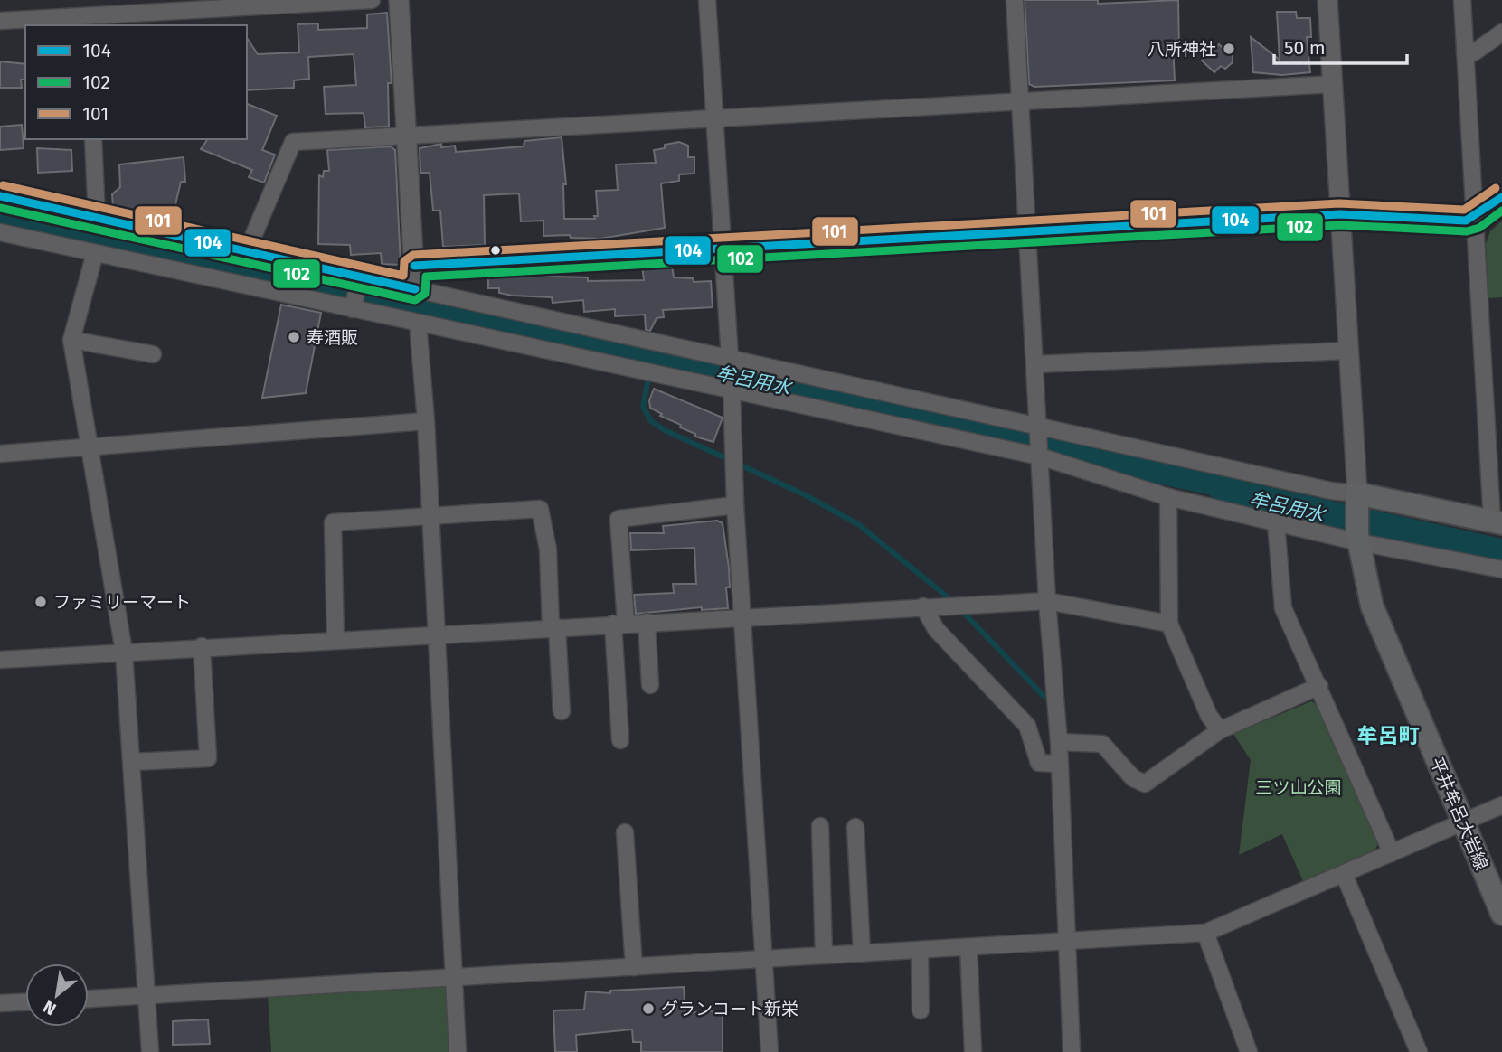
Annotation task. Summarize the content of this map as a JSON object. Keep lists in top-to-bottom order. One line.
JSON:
{"streets":{"main road":["平井牟呂大岩線"]},"districts":["牟呂町"],"water":["牟呂用水"],"parks":["三ツ山公園"],"places":["八所神社","寿酒販","ファミリーマート","グランコート新栄"],"lines":["transit line 101","transit line 104","transit line 102"],"legend":["104","102","101"],"scale_bar":"50 m","north":"bottom left"}
